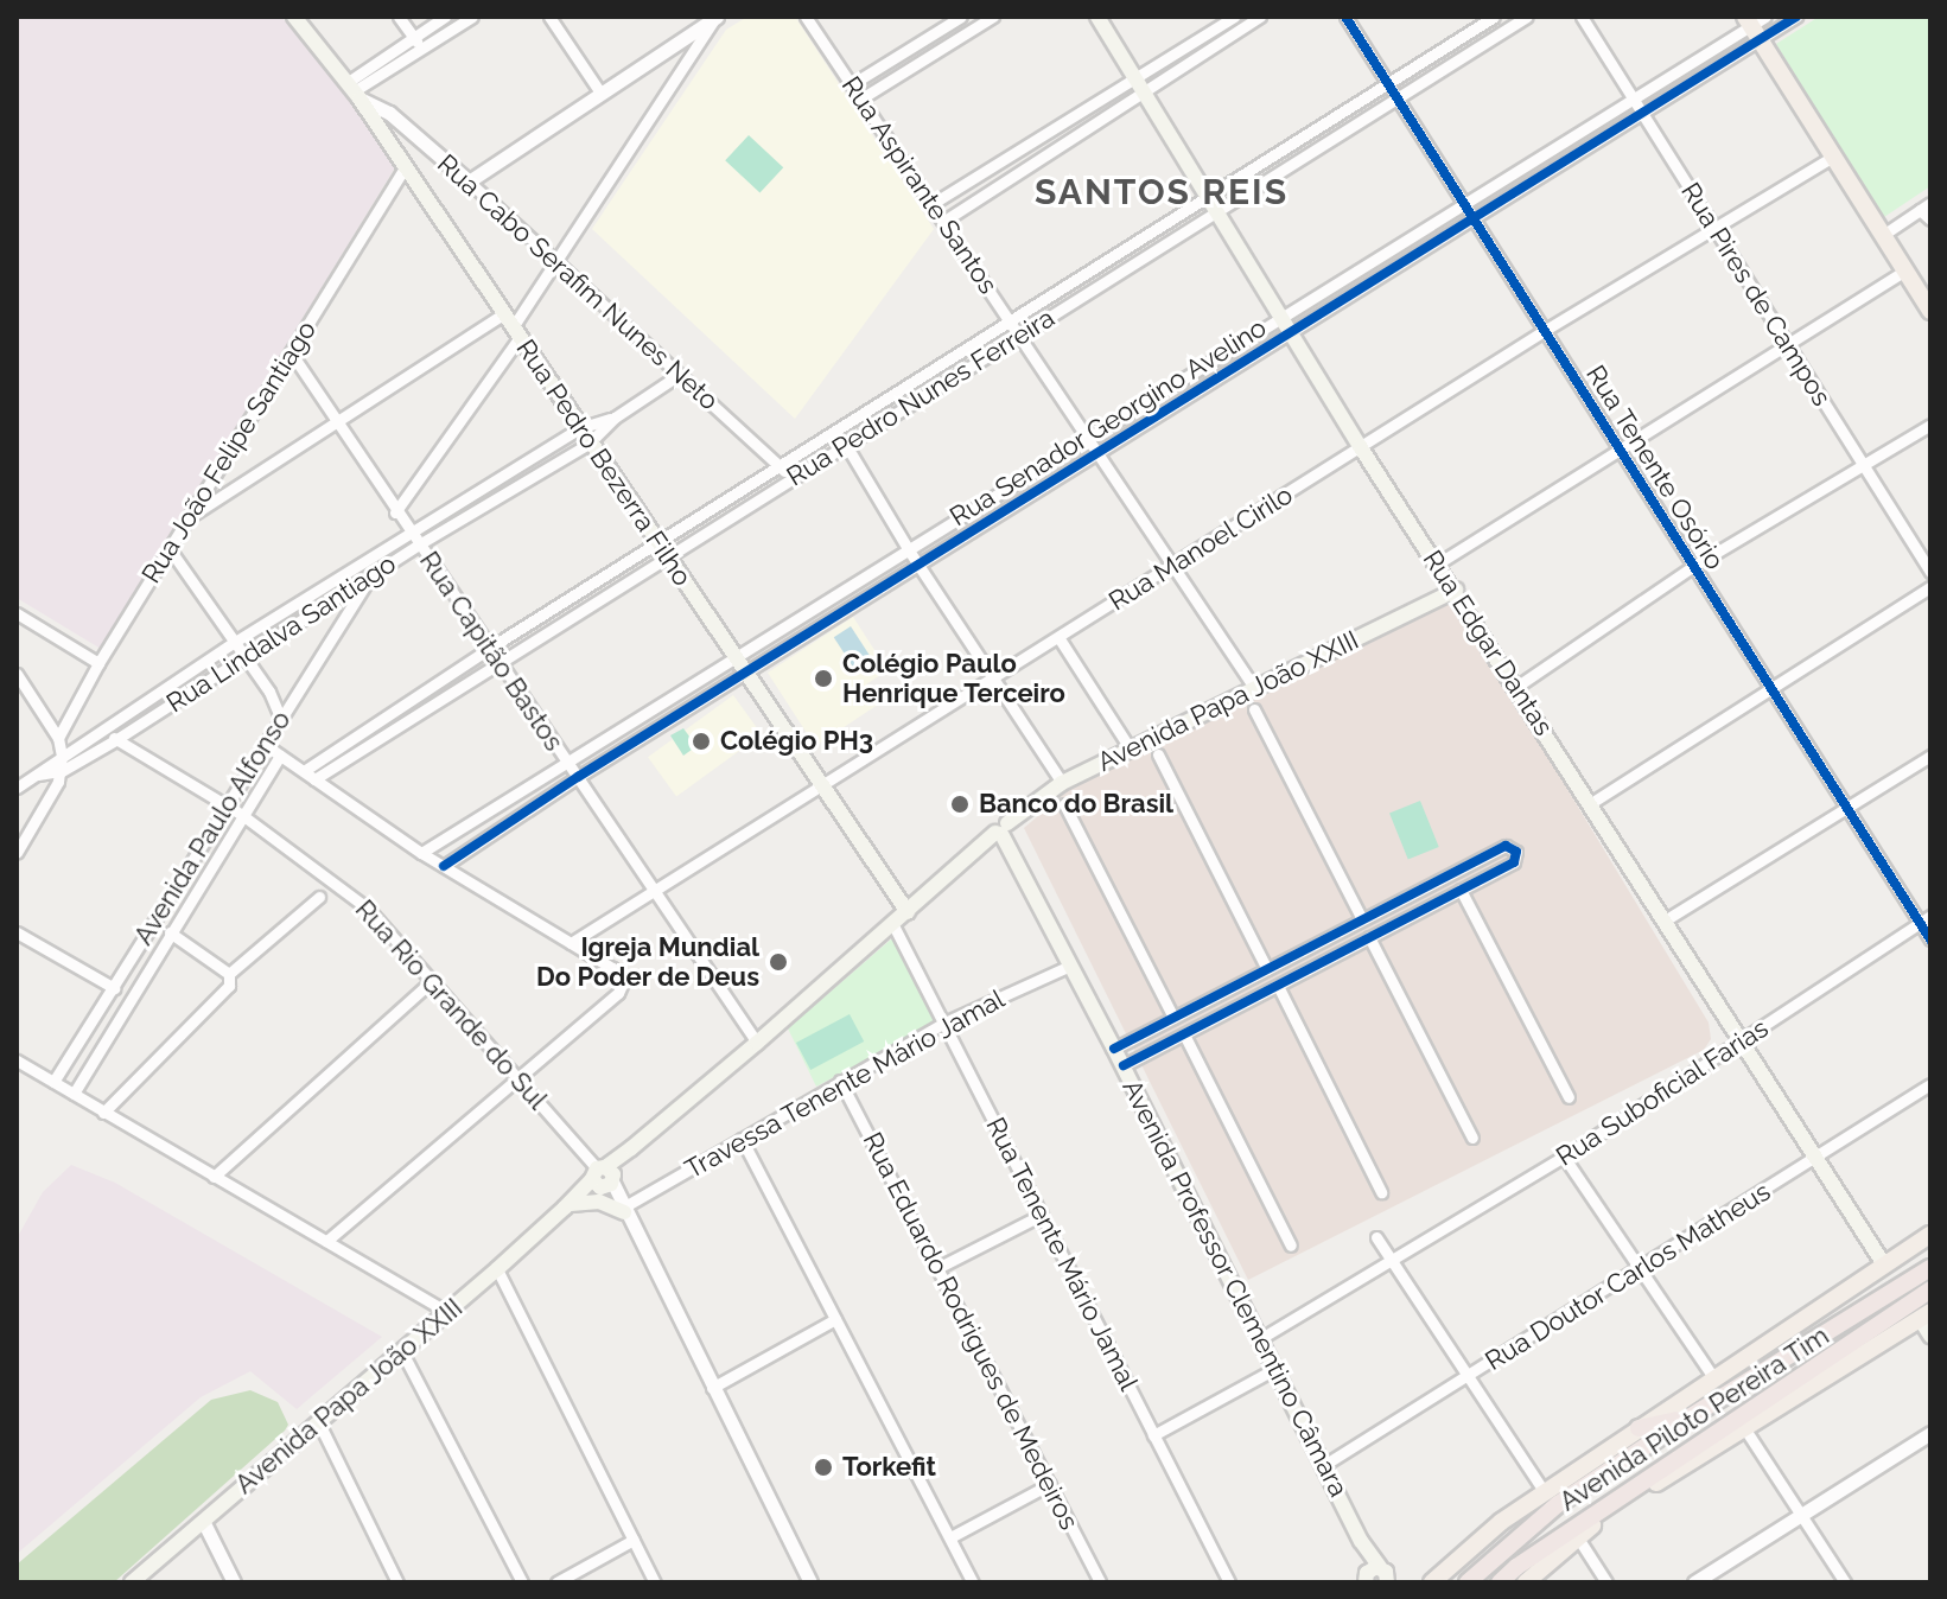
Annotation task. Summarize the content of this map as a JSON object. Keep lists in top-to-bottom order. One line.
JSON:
{"streets":{"highway":["Avenida Piloto Pereira Tim"],"main road":["Rua Pedro Bezerra Filho","Rua Edgar Dantas","Avenida Papa João XXIII","Avenida Professor Clementino Câmara"],"street":["Rua Aspirante Santos","Rua Cabo Serafim Nunes Neto","Rua Pires de Campos","Rua Pedro Nunes Ferreira","Rua Senador Georgino Avelino","Rua João Felipe Santiago","Rua Tenente Osório","Rua Manoel Cirilo","Rua Lindalva Santiago","Rua Capitão Bastos","Avenida Paulo Alfonso","Rua Rio Grande do Sul","Travessa Tenente Mário Jamal","Rua Suboficial Farias","Rua Tenente Mário Jamal","Rua Doutor Carlos Matheus","Rua Eduardo Rodrigues de Medeiros"]},"crossings":[["Rua Aspirante Santos","Rua Pedro Nunes Ferreira"],["Rua Aspirante Santos","Rua Senador Georgino Avelino"],["Rua Aspirante Santos","Rua Manoel Cirilo"],["Rua Aspirante Santos","Avenida Papa João XXIII"],["Rua Cabo Serafim Nunes Neto","Rua Pedro Nunes Ferreira"],["Rua Cabo Serafim Nunes Neto","Rua Pedro Bezerra Filho"],["Rua Cabo Serafim Nunes Neto","Rua Lindalva Santiago"],["Rua Pires de Campos","Rua Senador Georgino Avelino"],["Rua Pires de Campos","Rua Manoel Cirilo"],["Rua Pedro Nunes Ferreira","Rua Pedro Bezerra Filho"],["Rua Pedro Nunes Ferreira","Rua Tenente Osório"],["Rua Pedro Nunes Ferreira","Rua Edgar Dantas"],["Rua Pedro Nunes Ferreira","Rua Capitão Bastos"],["Rua Senador Georgino Avelino","Rua Pedro Bezerra Filho"],["Rua Senador Georgino Avelino","Rua Tenente Osório"],["Rua Senador Georgino Avelino","Rua Edgar Dantas"],["Rua Senador Georgino Avelino","Rua Capitão Bastos"],["Rua João Felipe Santiago","Rua Pedro Bezerra Filho"],["Rua João Felipe Santiago","Rua Capitão Bastos"],["Rua Pedro Bezerra Filho","Rua Manoel Cirilo"],["Rua Pedro Bezerra Filho","Rua Lindalva Santiago"],["Rua Pedro Bezerra Filho","Avenida Papa João XXIII"],["Rua Tenente Osório","Rua Manoel Cirilo"],["Rua Tenente Osório","Rua Suboficial Farias"],["Rua Manoel Cirilo","Rua Edgar Dantas"],["Rua Manoel Cirilo","Rua Capitão Bastos"],["Rua Lindalva Santiago","Rua Capitão Bastos"],["Rua Lindalva Santiago","Avenida Paulo Alfonso"],["Rua Lindalva Santiago","Rua Rio Grande do Sul"],["Rua Edgar Dantas","Avenida Papa João XXIII"],["Rua Edgar Dantas","Rua Suboficial Farias"],["Rua Edgar Dantas","Rua Doutor Carlos Matheus"],["Rua Capitão Bastos","Avenida Papa João XXIII"],["Avenida Papa João XXIII","Rua Rio Grande do Sul"],["Avenida Papa João XXIII","Rua Tenente Mário Jamal"],["Avenida Papa João XXIII","Avenida Professor Clementino Câmara"],["Avenida Paulo Alfonso","Rua Rio Grande do Sul"],["Travessa Tenente Mário Jamal","Rua Tenente Mário Jamal"],["Travessa Tenente Mário Jamal","Avenida Professor Clementino Câmara"],["Travessa Tenente Mário Jamal","Rua Eduardo Rodrigues de Medeiros"],["Rua Suboficial Farias","Avenida Professor Clementino Câmara"],["Rua Doutor Carlos Matheus","Avenida Professor Clementino Câmara"]],"districts":["SANTOS REIS"],"places":["Colégio Paulo Henrique Terceiro","Colégio PH3","Banco do Brasil","Igreja Mundial Do Poder de Deus","Torkefit"]}
